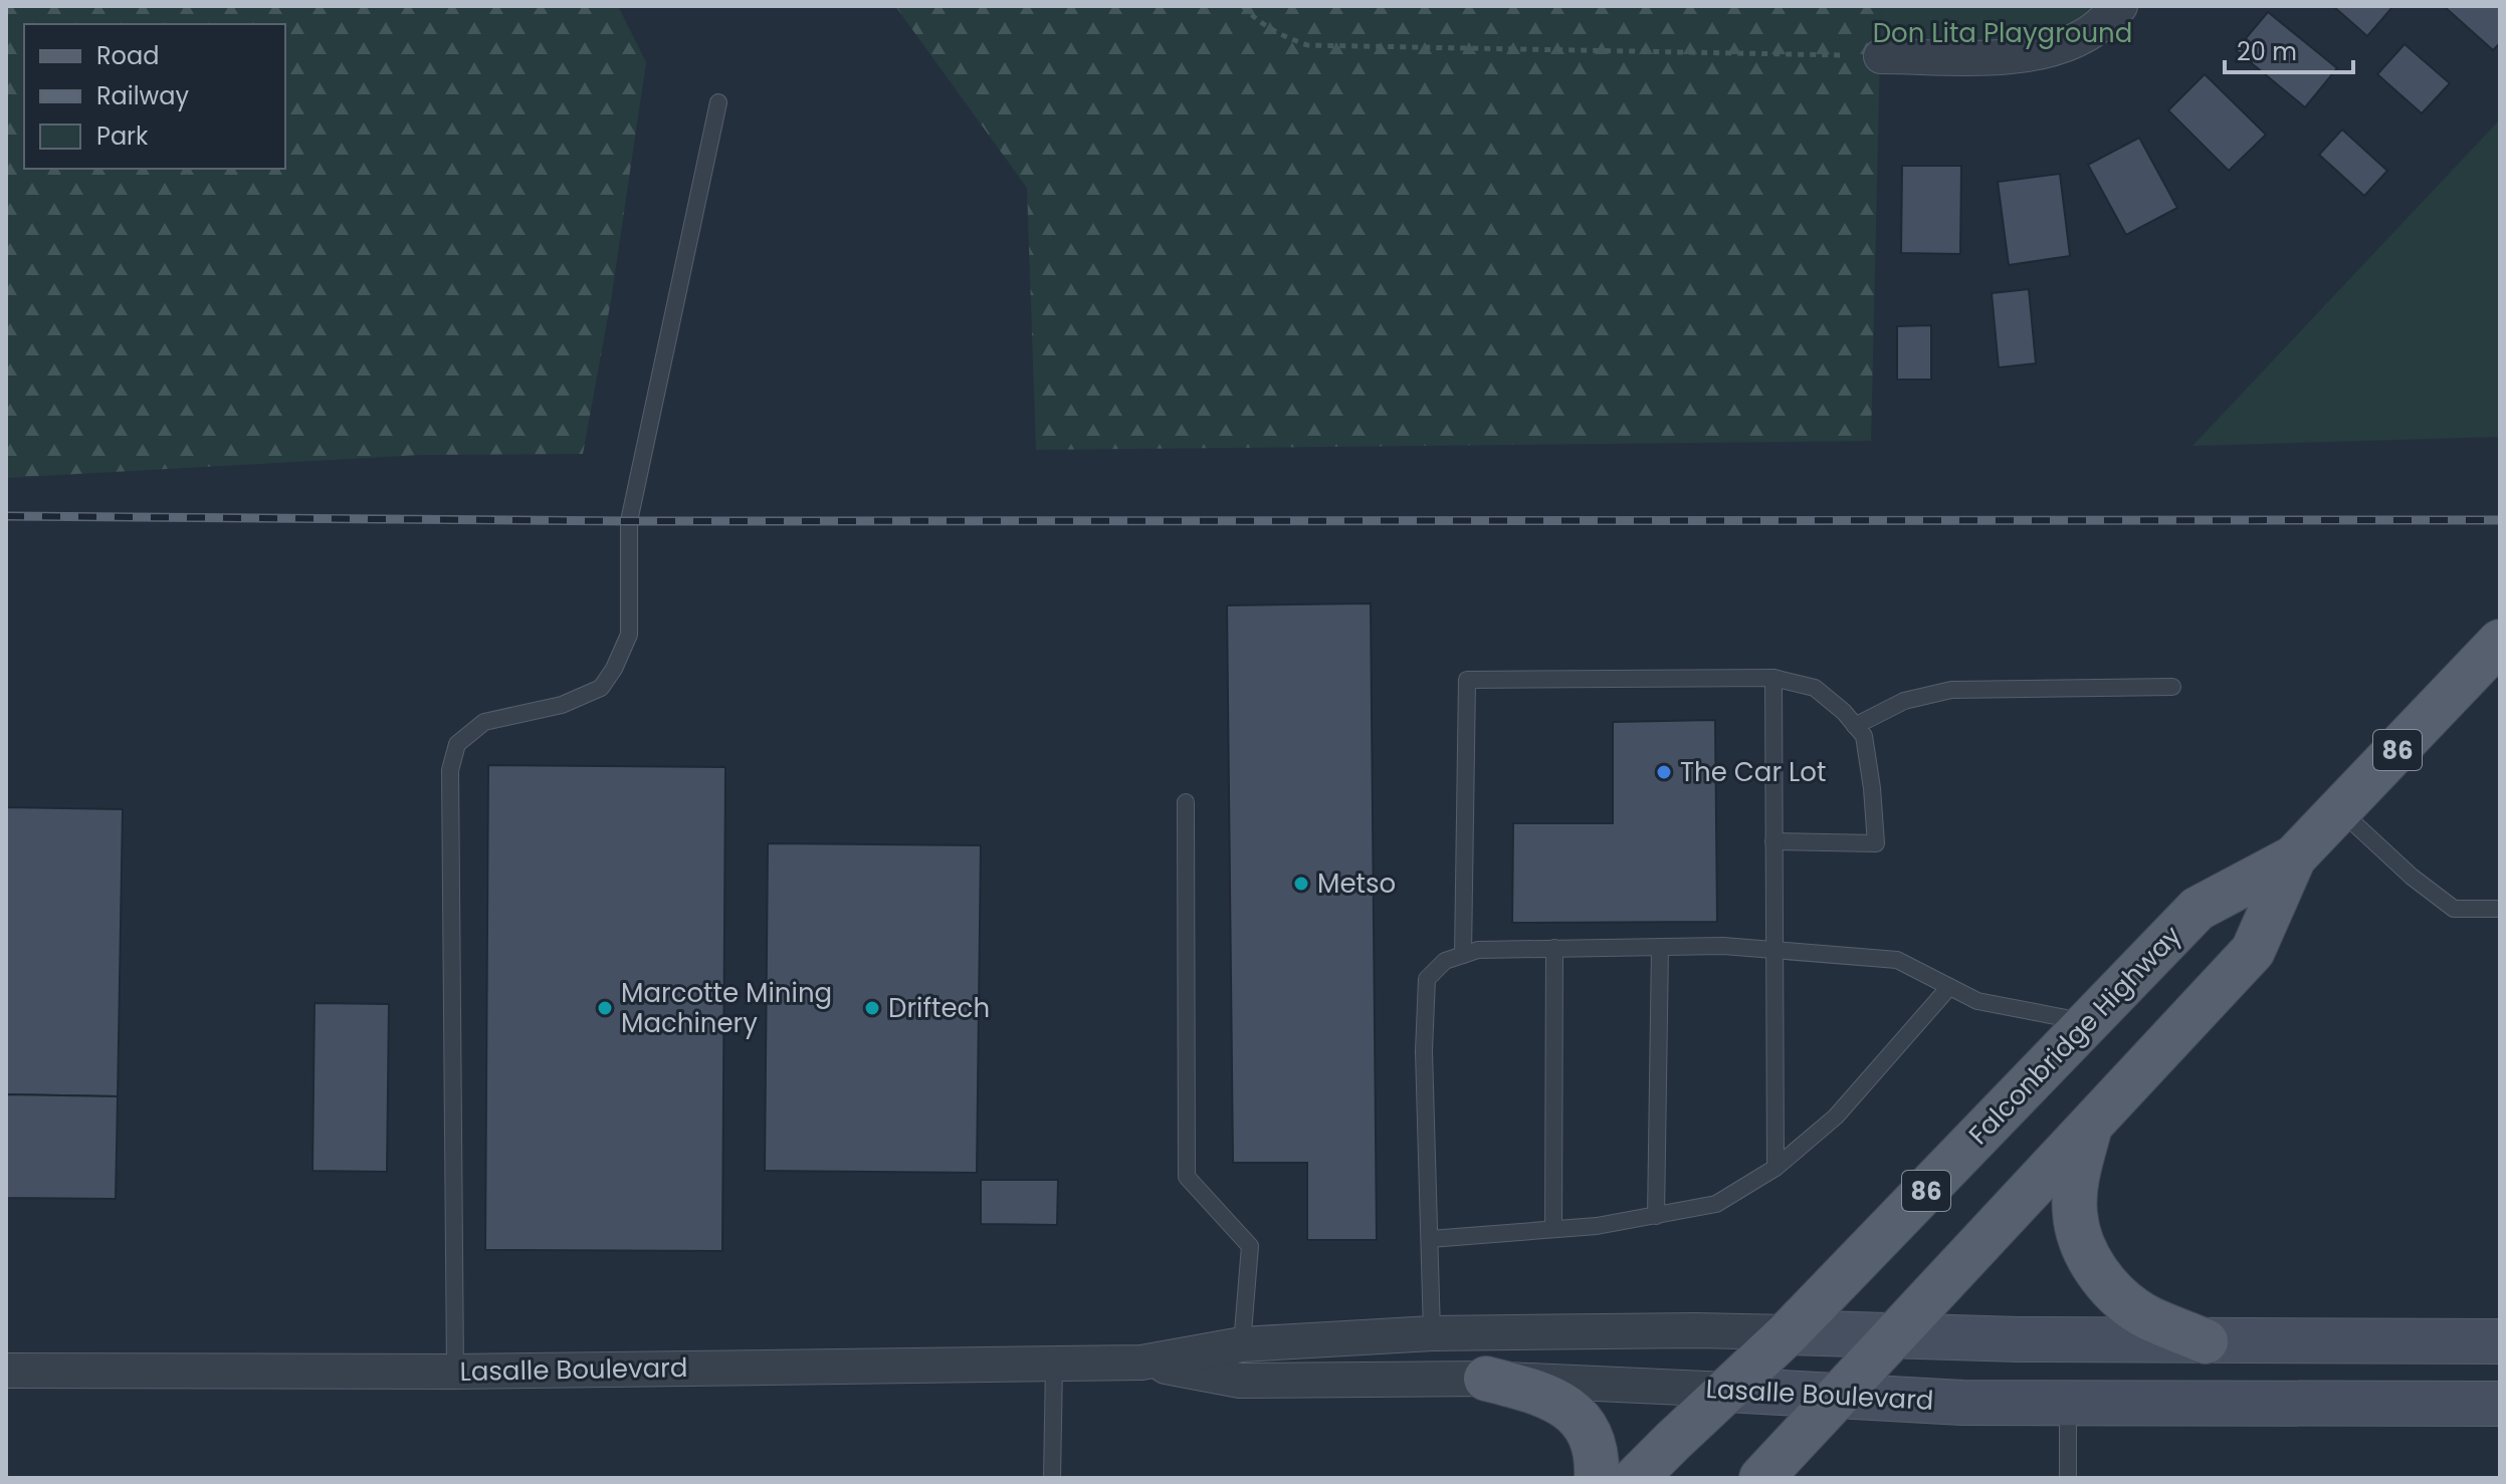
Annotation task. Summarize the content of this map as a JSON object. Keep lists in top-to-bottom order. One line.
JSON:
{"streets":{"main road":["86","Falconbridge Highway","Lasalle Boulevard"]},"crossings":[["Falconbridge Highway","Lasalle Boulevard"]],"parks":["Don Lita Playground"],"places":["The Car Lot","Metso","Marcotte Mining Machinery","Driftech"],"legend":["Road","Railway","Park"],"scale_bar":"20 m"}
